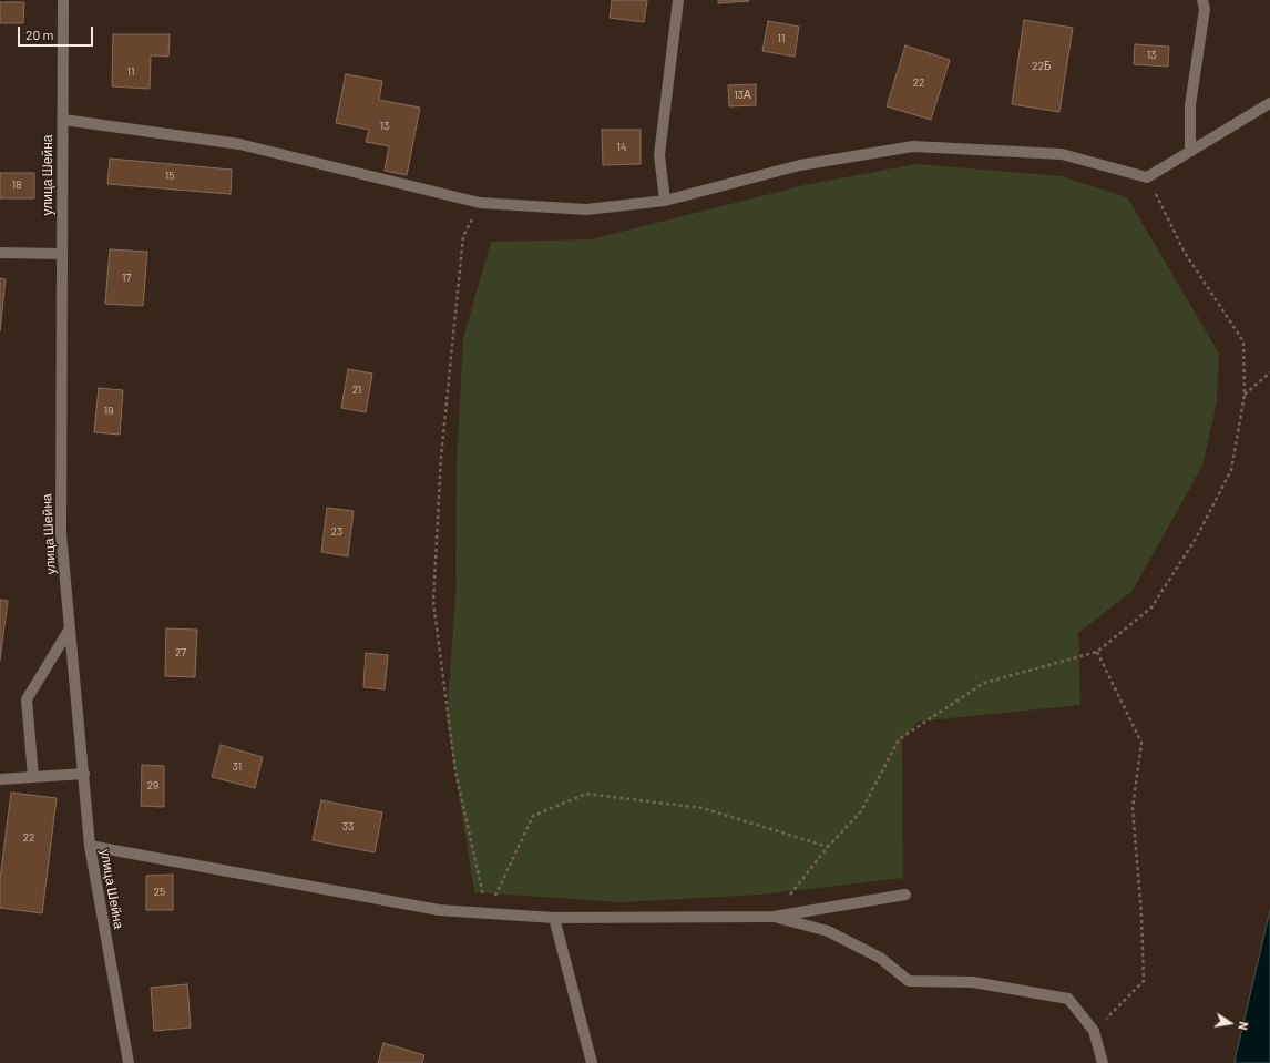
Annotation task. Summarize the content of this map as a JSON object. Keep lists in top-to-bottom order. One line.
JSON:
{"streets":{"street":["улица Шейна"]},"house_numbers":["11","13","22Б","11","22","13А","13","14","15","18","17","21","19","23","27","31","29","33","22","25"],"scale_bar":"20 m","north":"right"}
